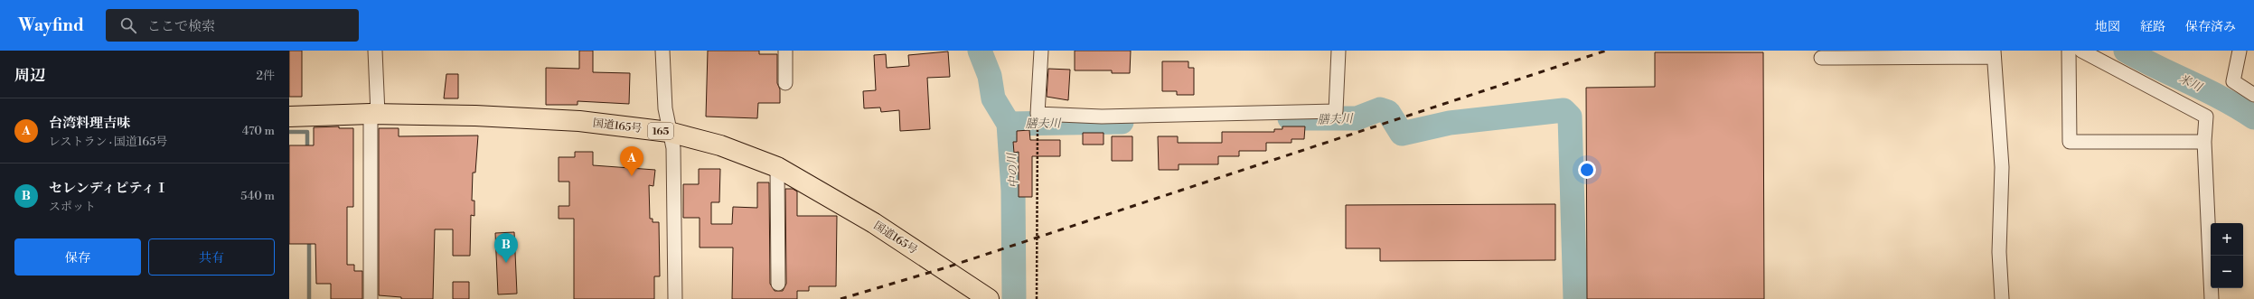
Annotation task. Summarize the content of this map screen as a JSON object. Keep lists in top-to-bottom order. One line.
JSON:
{"streets":{"highway":["国道165号","165"]},"water":["米川","膳夫川","中の川"],"page":{"header":"Wayfind","search":"ここで検索","nav":["地図","経路","保存済み"],"heading":["周辺","2件"],"list":[{"mark":"A","name":"台湾料理吉味","note":"レストラン · 国道165号","value":"470 m"},{"mark":"B","name":"セレンディピティⅠ","note":"スポット","value":"540 m"}],"pins":["A","B"],"map_buttons":["+","−"],"buttons":["保存","共有"]}}
